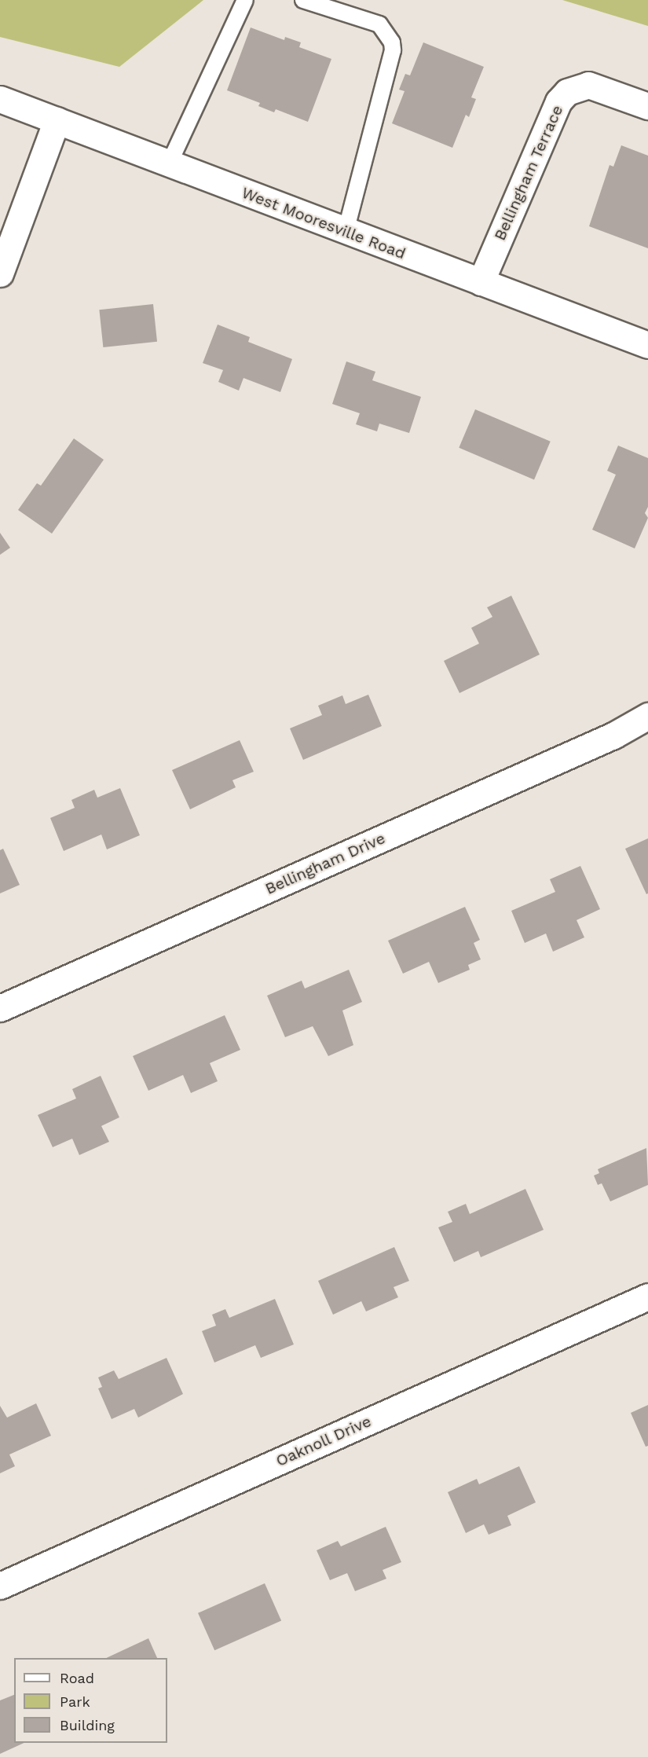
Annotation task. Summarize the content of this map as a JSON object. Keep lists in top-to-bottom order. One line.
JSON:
{"streets":{"street":["Bellingham Terrace","West Mooresville Road","Bellingham Drive","Oaknoll Drive"]},"crossings":[["Bellingham Terrace","West Mooresville Road"]],"legend":["Road","Park","Building"]}
